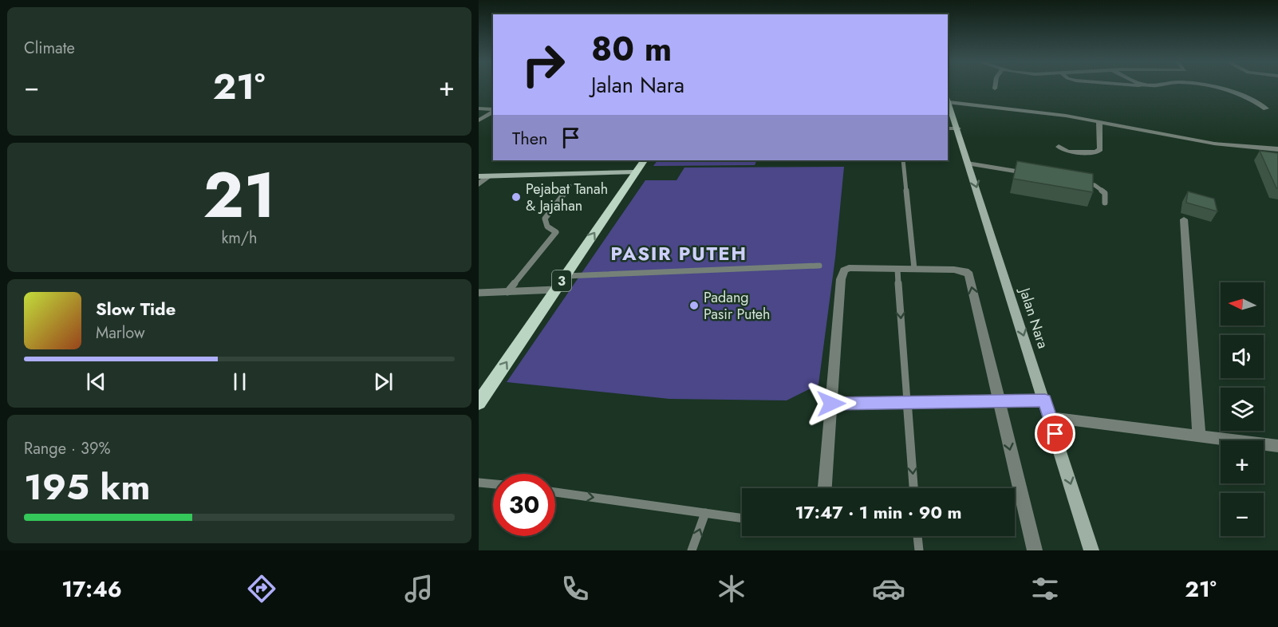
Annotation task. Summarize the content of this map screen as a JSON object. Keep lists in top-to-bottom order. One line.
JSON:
{"streets":{"main road":["3","Jalan Nara"]},"one_way":["Jalan Nara"],"districts":["PASIR PUTEH"],"places":["Pejabat Tanah & Jajahan","Padang Pasir Puteh"],"north":"left","page":{"tile":["Climate",["21","km/h"],["Range · 39%","195 km"]],"turn":["80 m","Jalan Nara"],"heat":["−","21°","+"],"then":"Then","map_buttons":["+","−"],"song":["Slow Tide","Marlow"],"limit":"30","trip":"17:47 · 1 min · 90 m","tabs":["17:46","21°"]}}
